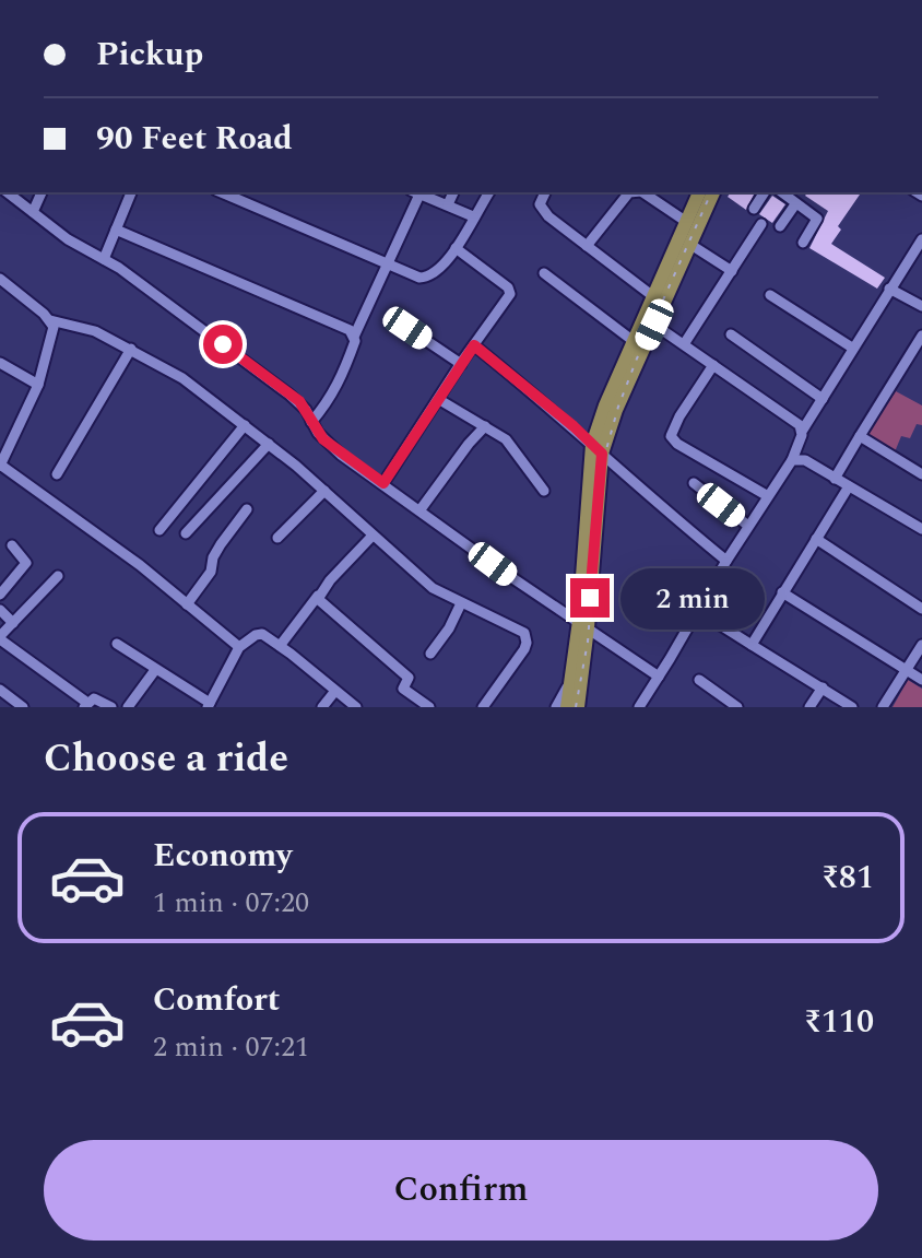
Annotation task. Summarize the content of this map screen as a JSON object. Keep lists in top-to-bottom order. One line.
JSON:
{"page":{"banner":["Pickup","90 Feet Road"],"bubble":"2 min","heading":"Choose a ride","list":[{"name":"Economy","note":"1 min · 07:20","value":"₹81"},{"name":"Comfort","note":"2 min · 07:21","value":"₹110"}],"buttons":"Confirm"}}
